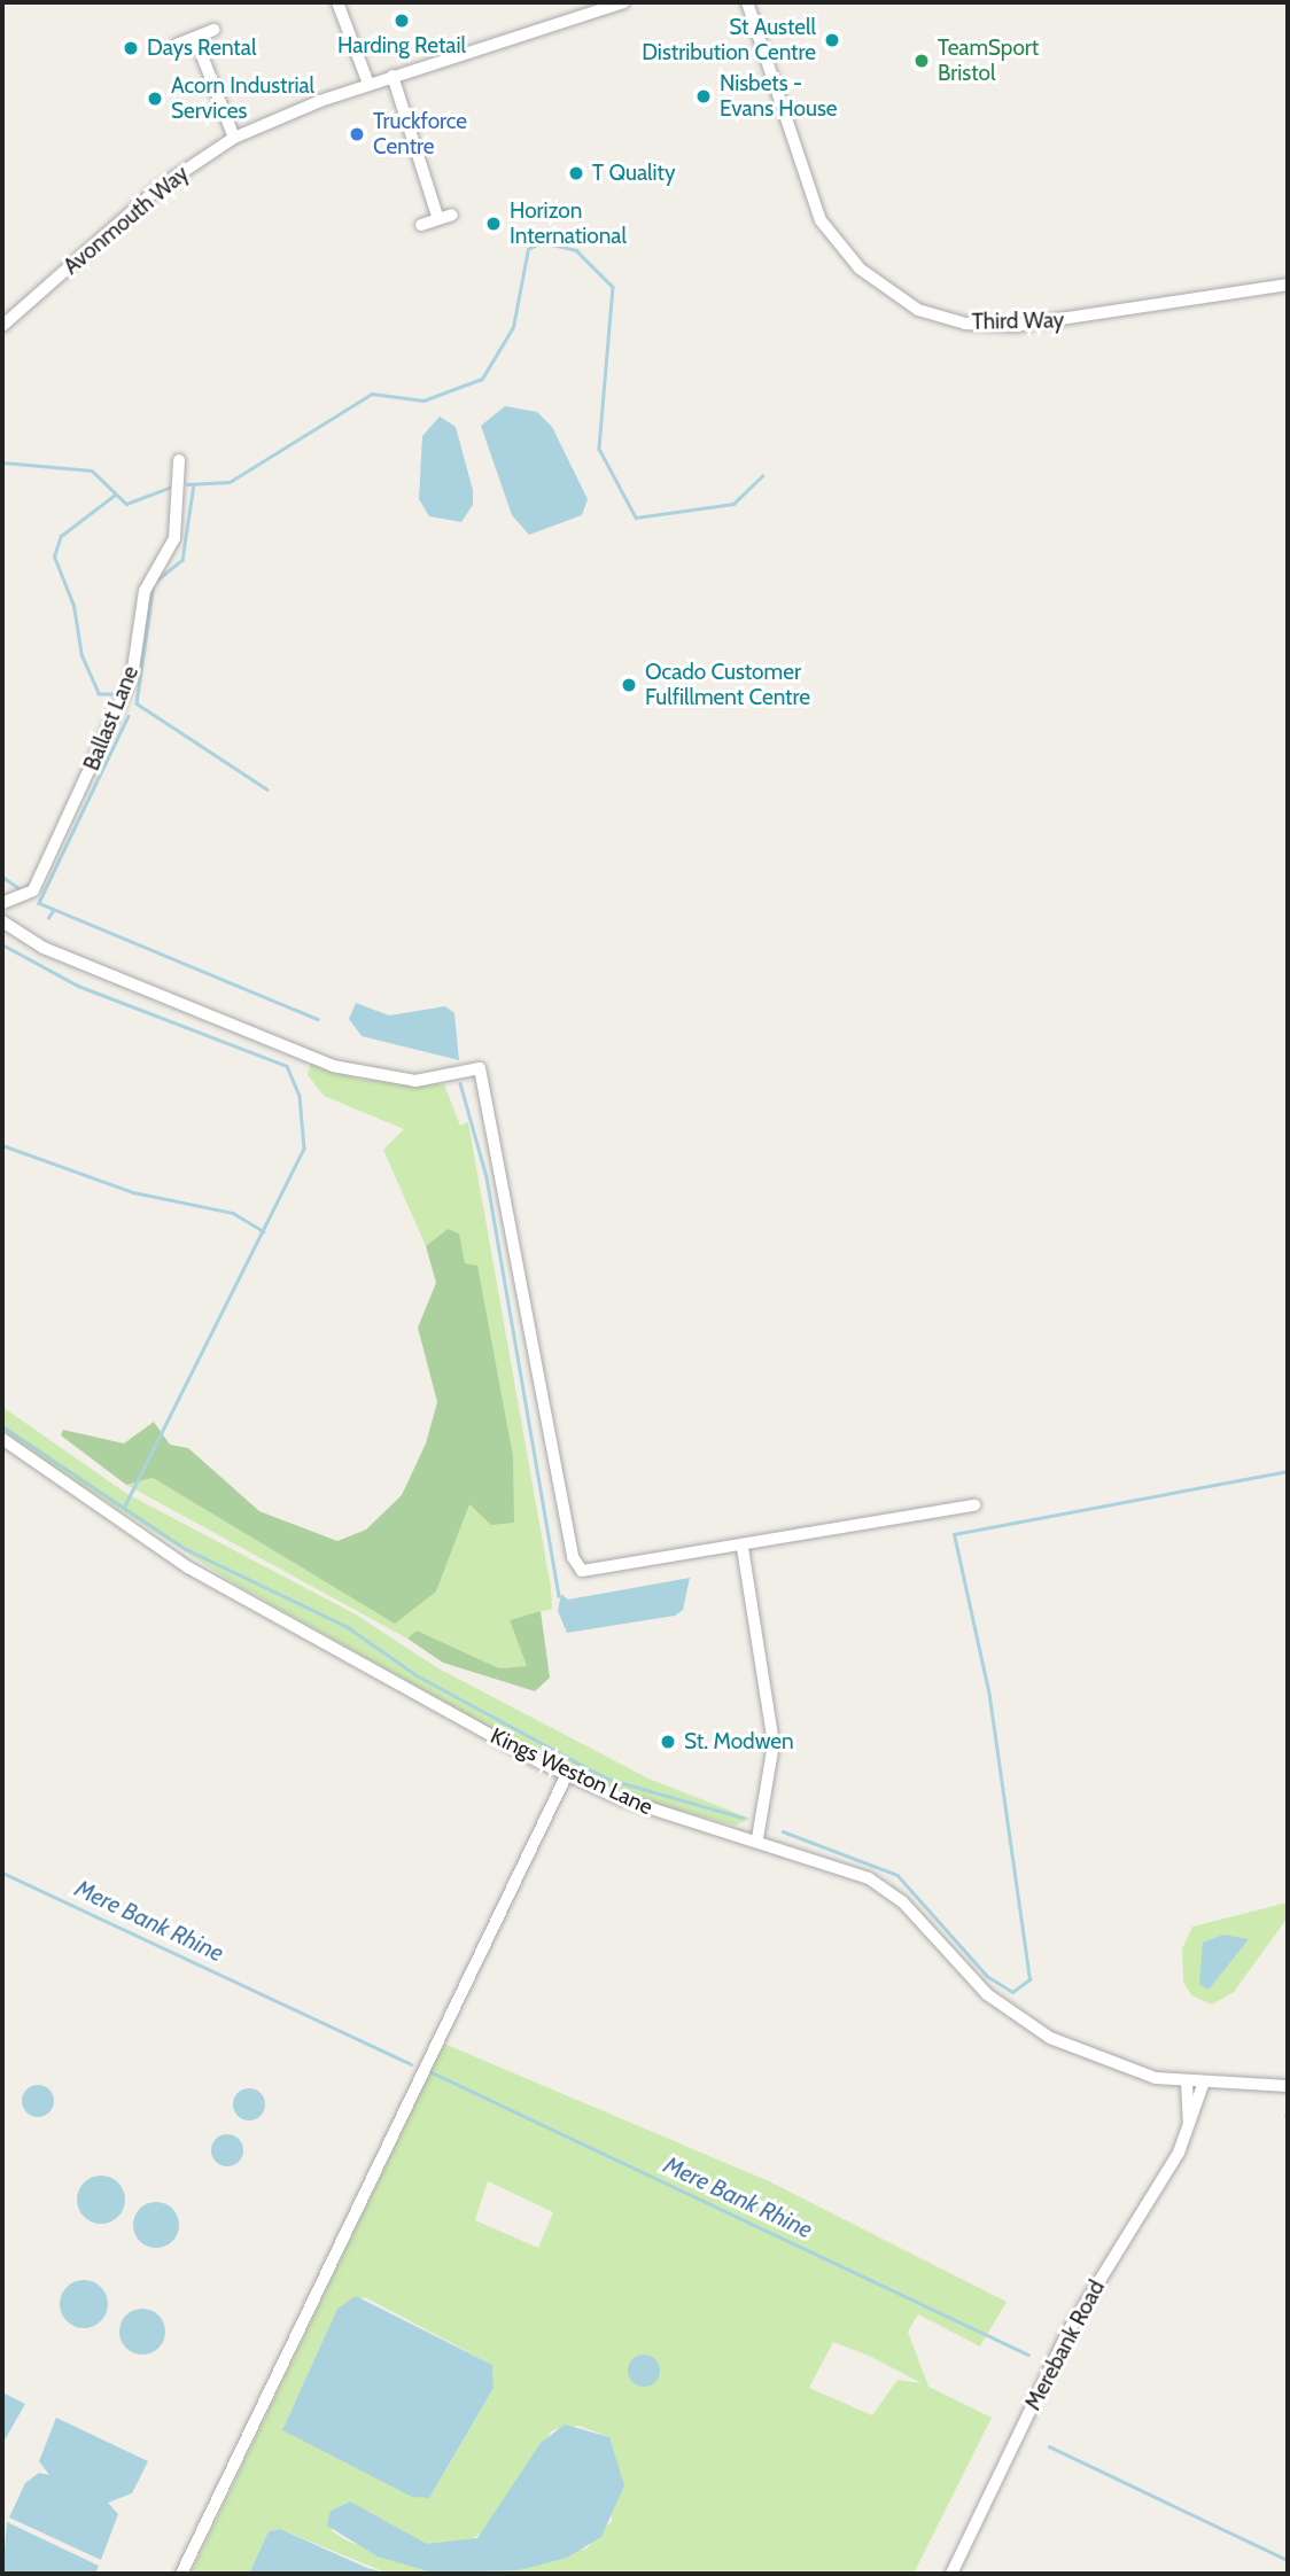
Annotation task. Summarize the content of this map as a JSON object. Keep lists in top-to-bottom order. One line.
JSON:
{"streets":{"street":["Avonmouth Way","Third Way","Ballast Lane","Kings Weston Lane","Merebank Road"]},"crossings":[["Kings Weston Lane","Merebank Road"]],"water":["Mere Bank Rhine"],"places":["Harding Retail","St Austell Distribution Centre","Days Rental","TeamSport Bristol","Nisbets - Evans House","Acorn Industrial Services","Truckforce Centre","T Quality","Horizon International","Ocado Customer Fulfillment Centre","St. Modwen"]}
